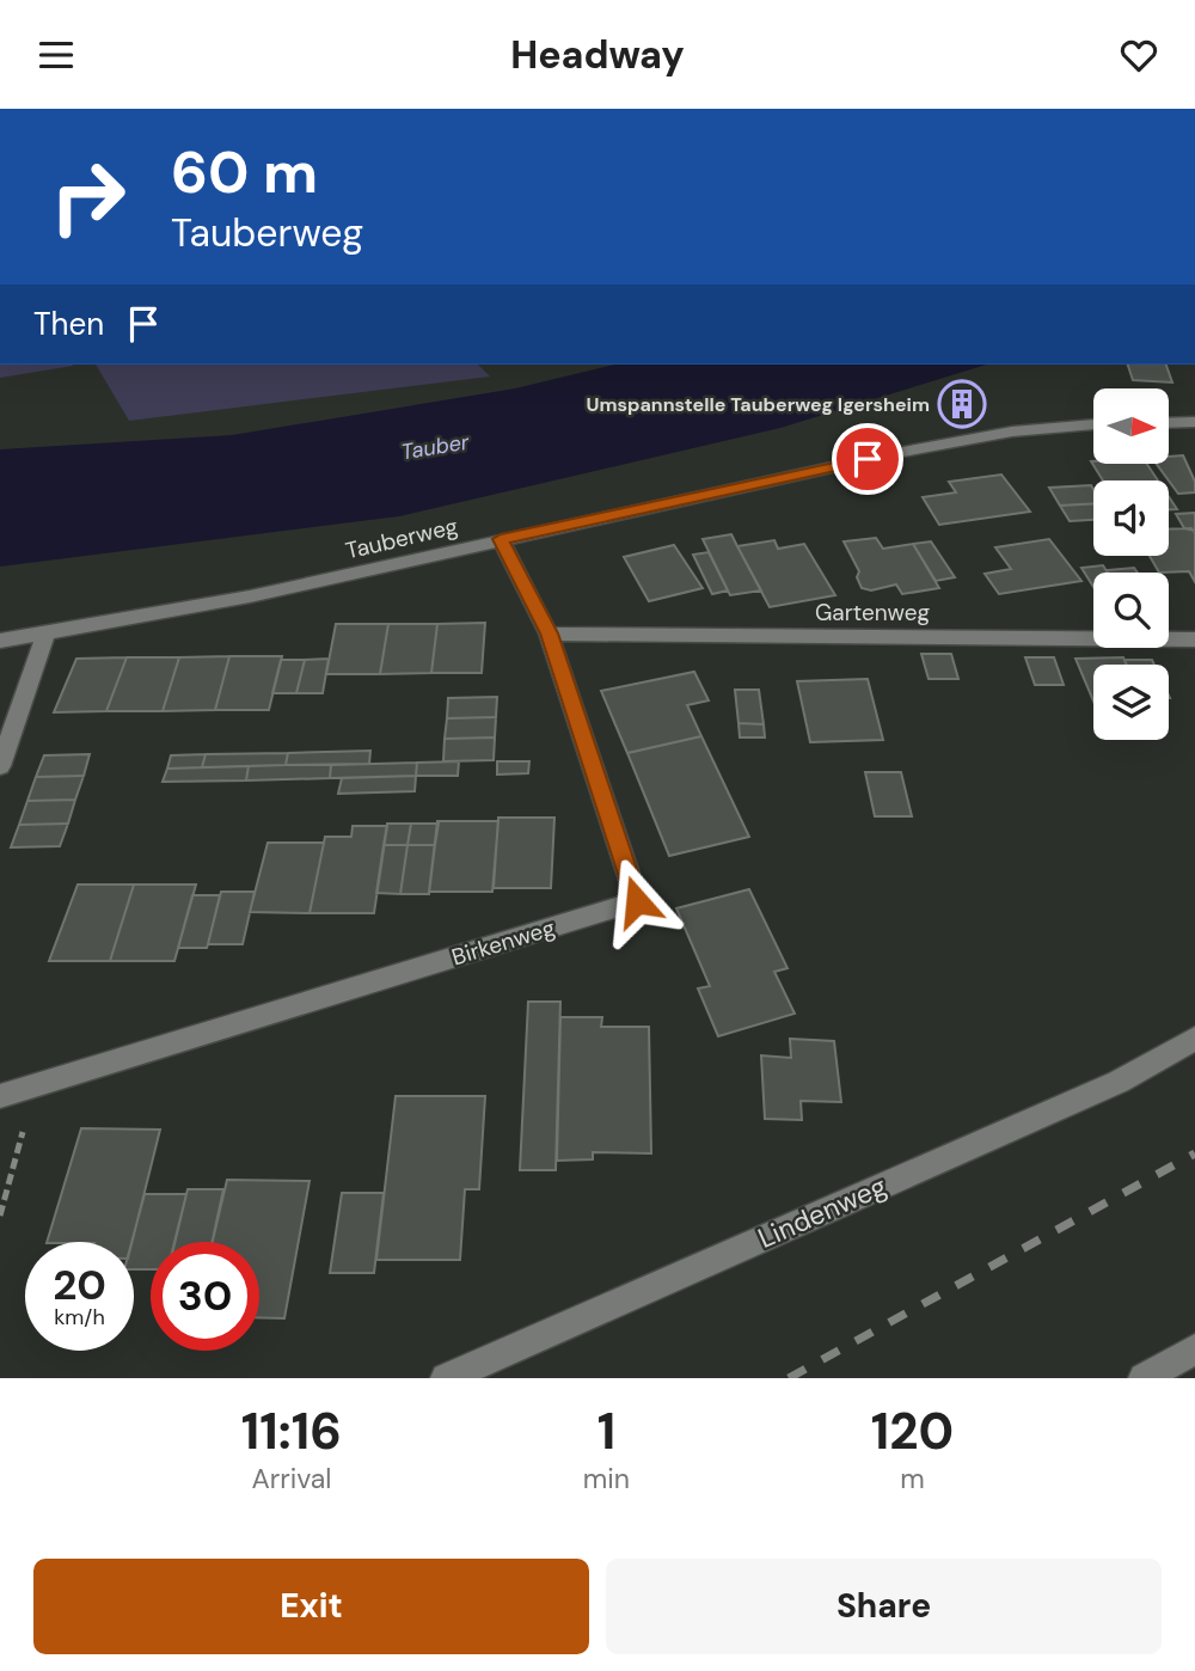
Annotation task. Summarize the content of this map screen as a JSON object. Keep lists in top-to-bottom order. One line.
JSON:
{"streets":{"street":["Tauberweg","Gartenweg","Birkenweg","Lindenweg"]},"crossings":[["Tauberweg","Birkenweg"],["Gartenweg","Birkenweg"]],"water":["Tauber"],"places":{"building":["Umspannstelle Tauberweg Igersheim"]},"north":"right","page":{"header":"Headway","turn":["60 m","Tauberweg"],"then":"Then","speed":"20 km/h","limit":"30","eta":["11:16","Arrival","1","min","120","m"],"buttons":["Exit","Share"]}}
